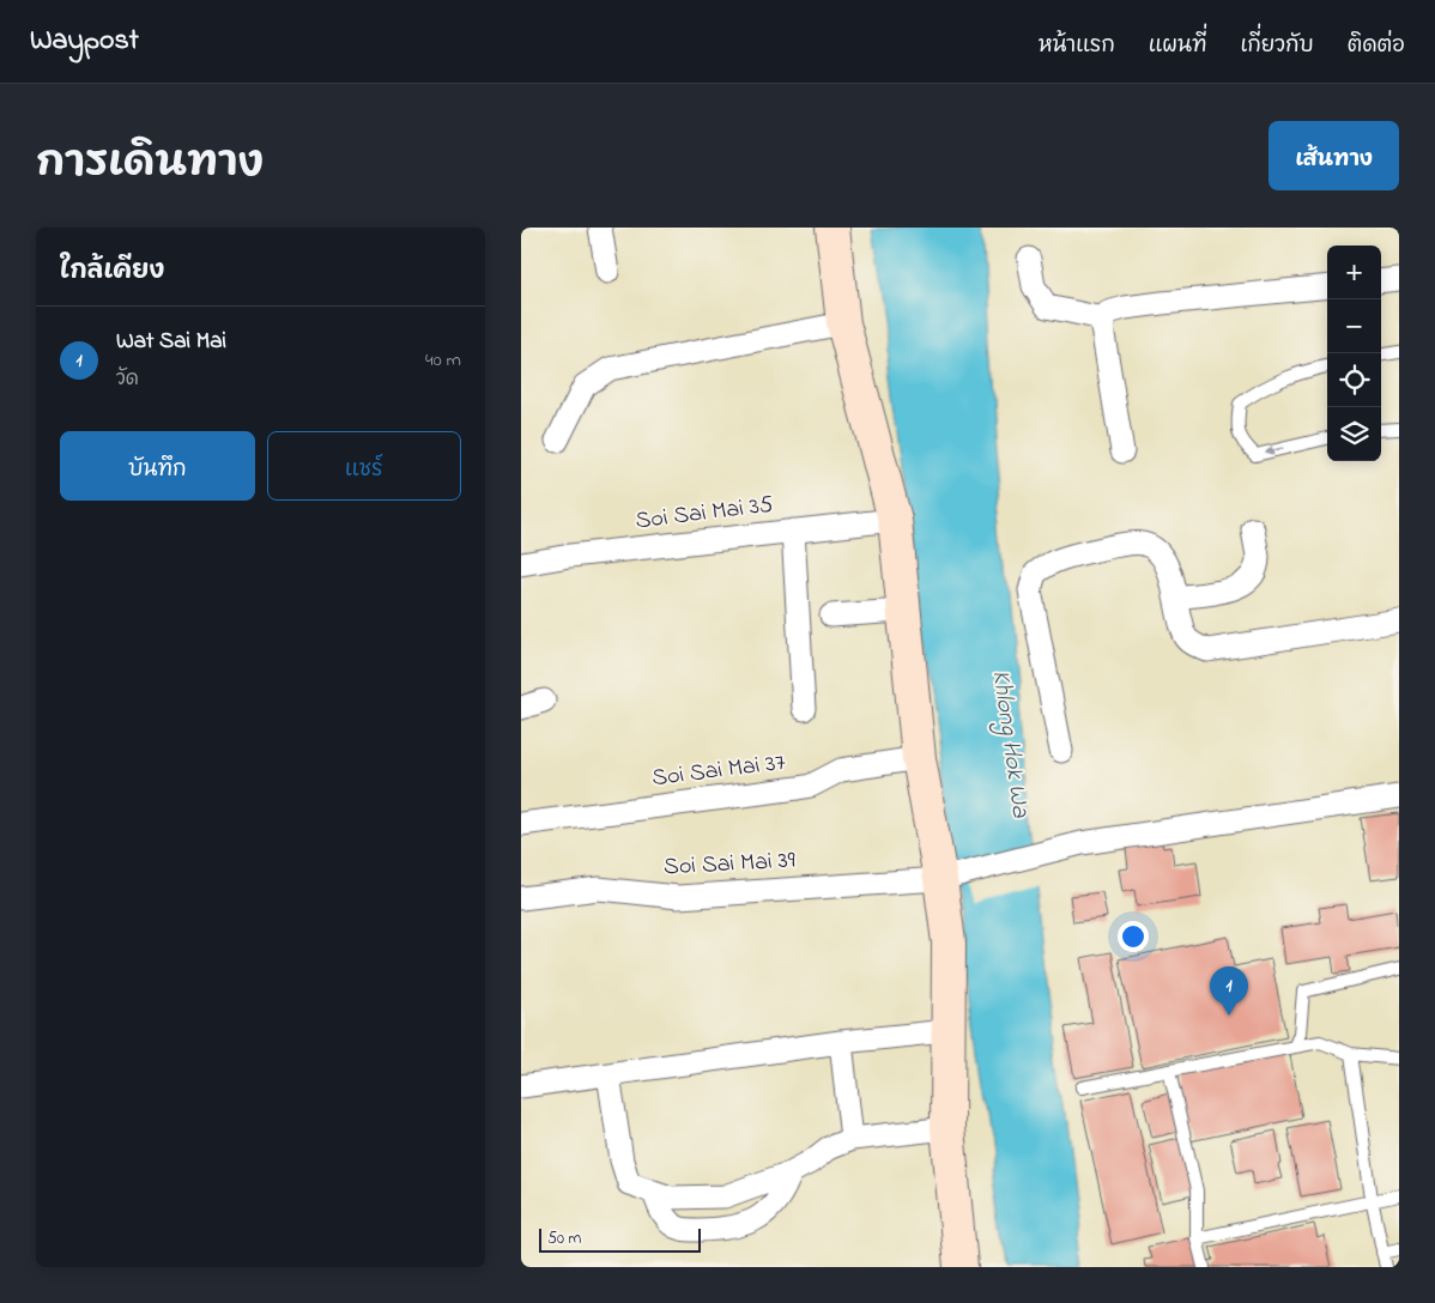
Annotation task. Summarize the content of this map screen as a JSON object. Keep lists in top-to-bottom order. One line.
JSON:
{"streets":{"street":["Soi Sai Mai 35","Soi Sai Mai 37","Soi Sai Mai 39"]},"water":["Khlong Hok Wa"],"scale_bar":"50 m","page":{"header":"Waypost","nav":["หน้าแรก","แผนที่","เกี่ยวกับ","ติดต่อ"],"title":"การเดินทาง","buttons":["เส้นทาง",["บันทึก","แชร์"]],"heading":"ใกล้เคียง","map_buttons":["+","−"],"list":[{"mark":"1","name":"Wat Sai Mai","note":"วัด","value":"40 m"}],"pins":"1","scale":"50 m"}}
